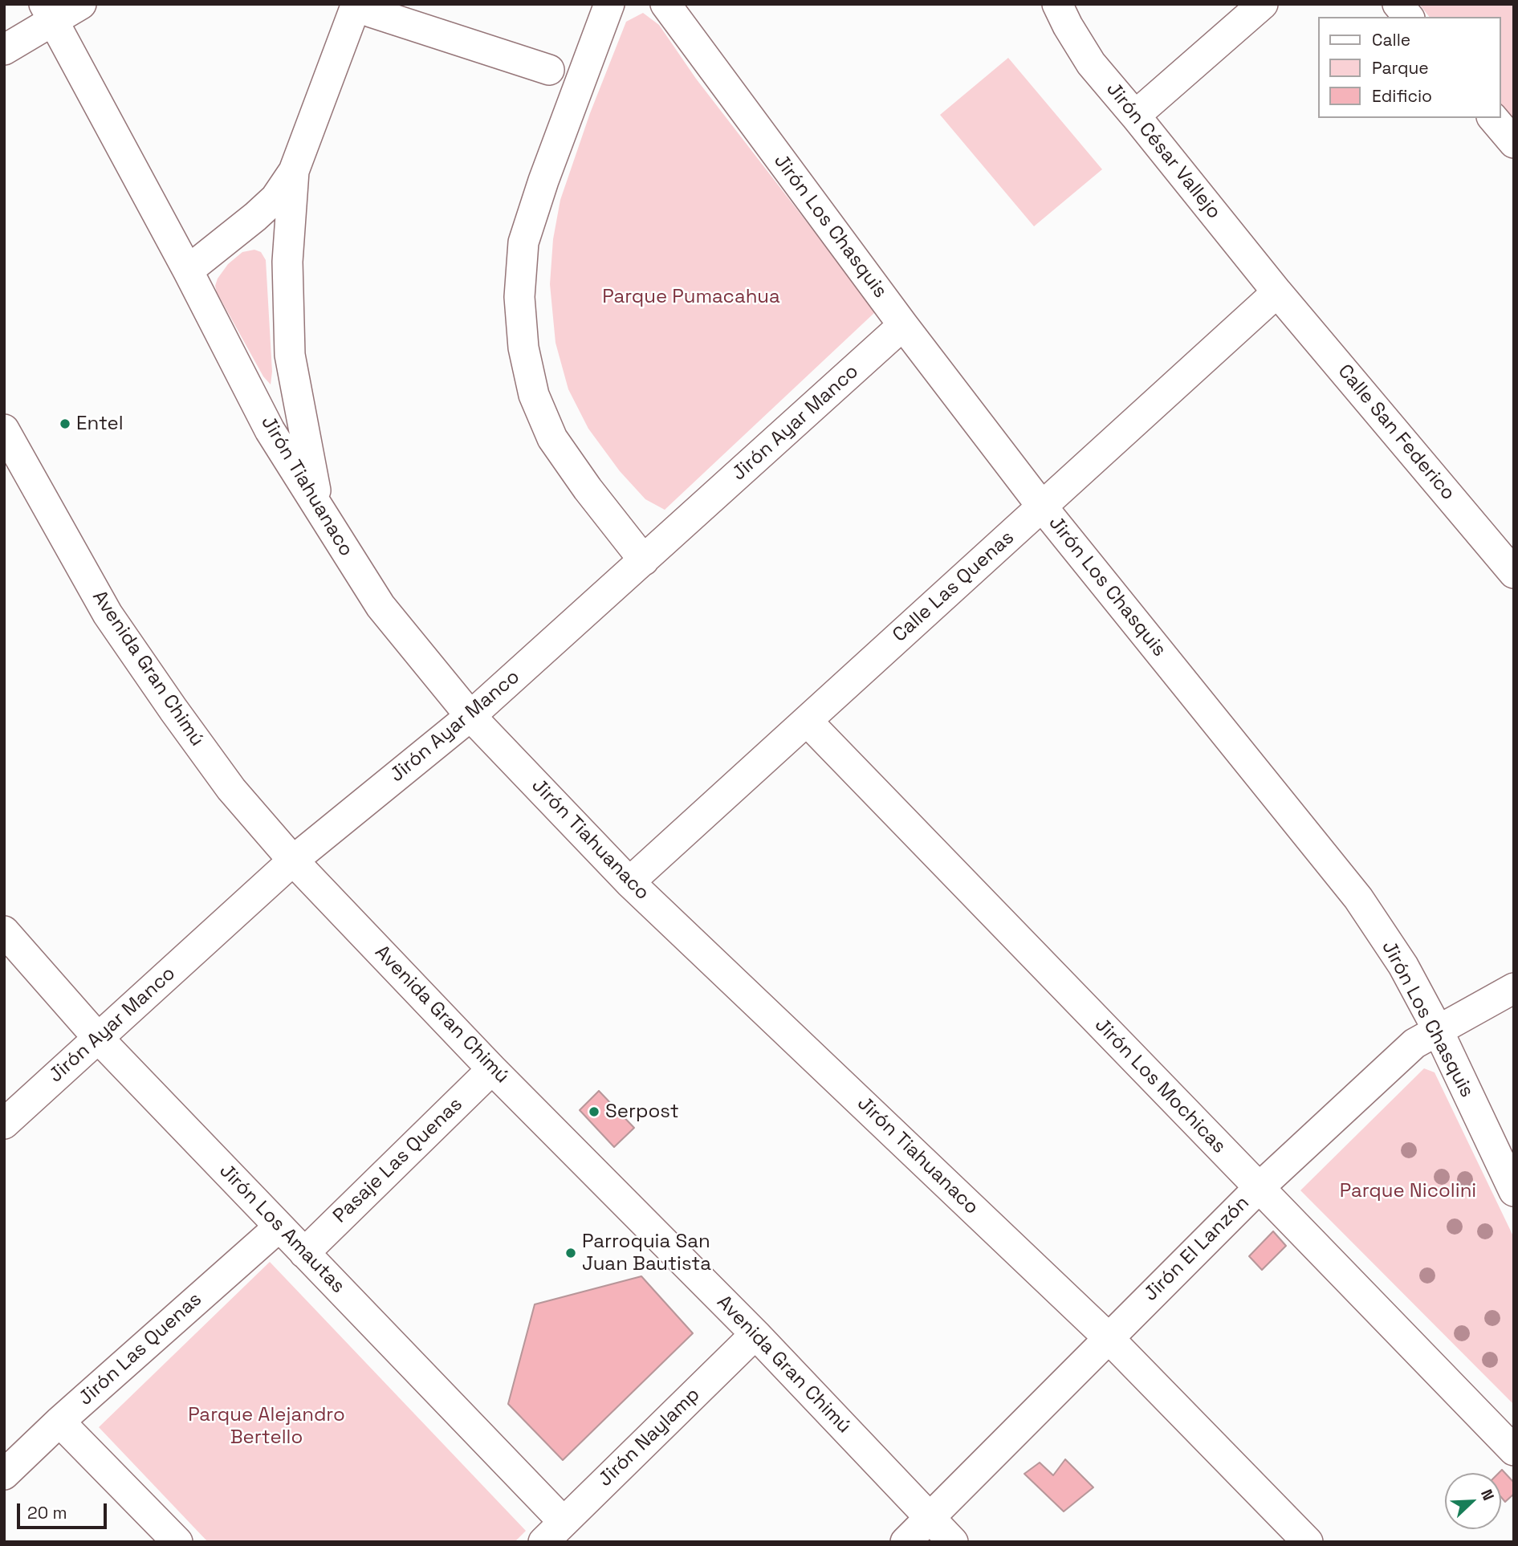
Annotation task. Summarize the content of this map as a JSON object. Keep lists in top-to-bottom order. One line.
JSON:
{"streets":{"street":["Jirón César Vallejo","Jirón Los Chasquis","Jirón Ayar Manco","Calle San Federico","Jirón Tiahuanaco","Calle Las Quenas","Avenida Gran Chimú","Jirón Los Mochicas","Pasaje Las Quenas","Jirón Los Amautas","Jirón El Lanzón","Jirón Las Quenas","Jirón Naylamp"]},"crossings":[["Jirón César Vallejo","Calle San Federico"],["Jirón César Vallejo","Calle Las Quenas"],["Jirón Los Chasquis","Jirón Ayar Manco"],["Jirón Los Chasquis","Calle Las Quenas"],["Jirón Los Chasquis","Jirón El Lanzón"],["Jirón Ayar Manco","Jirón Tiahuanaco"],["Jirón Ayar Manco","Avenida Gran Chimú"],["Jirón Ayar Manco","Jirón Los Amautas"],["Calle San Federico","Calle Las Quenas"],["Jirón Tiahuanaco","Calle Las Quenas"],["Jirón Tiahuanaco","Jirón El Lanzón"],["Calle Las Quenas","Jirón Los Mochicas"],["Avenida Gran Chimú","Pasaje Las Quenas"],["Avenida Gran Chimú","Jirón El Lanzón"],["Avenida Gran Chimú","Jirón Naylamp"],["Jirón Los Mochicas","Jirón El Lanzón"],["Pasaje Las Quenas","Jirón Los Amautas"],["Jirón Los Amautas","Jirón Las Quenas"],["Jirón Los Amautas","Jirón Naylamp"]],"parks":["Parque Pumacahua","Parque Nicolini","Parque Alejandro Bertello"],"places":["Entel","Serpost","Parroquia San Juan Bautista"],"legend":["Calle","Parque","Edificio"],"scale_bar":"20 m","north":"top right"}
